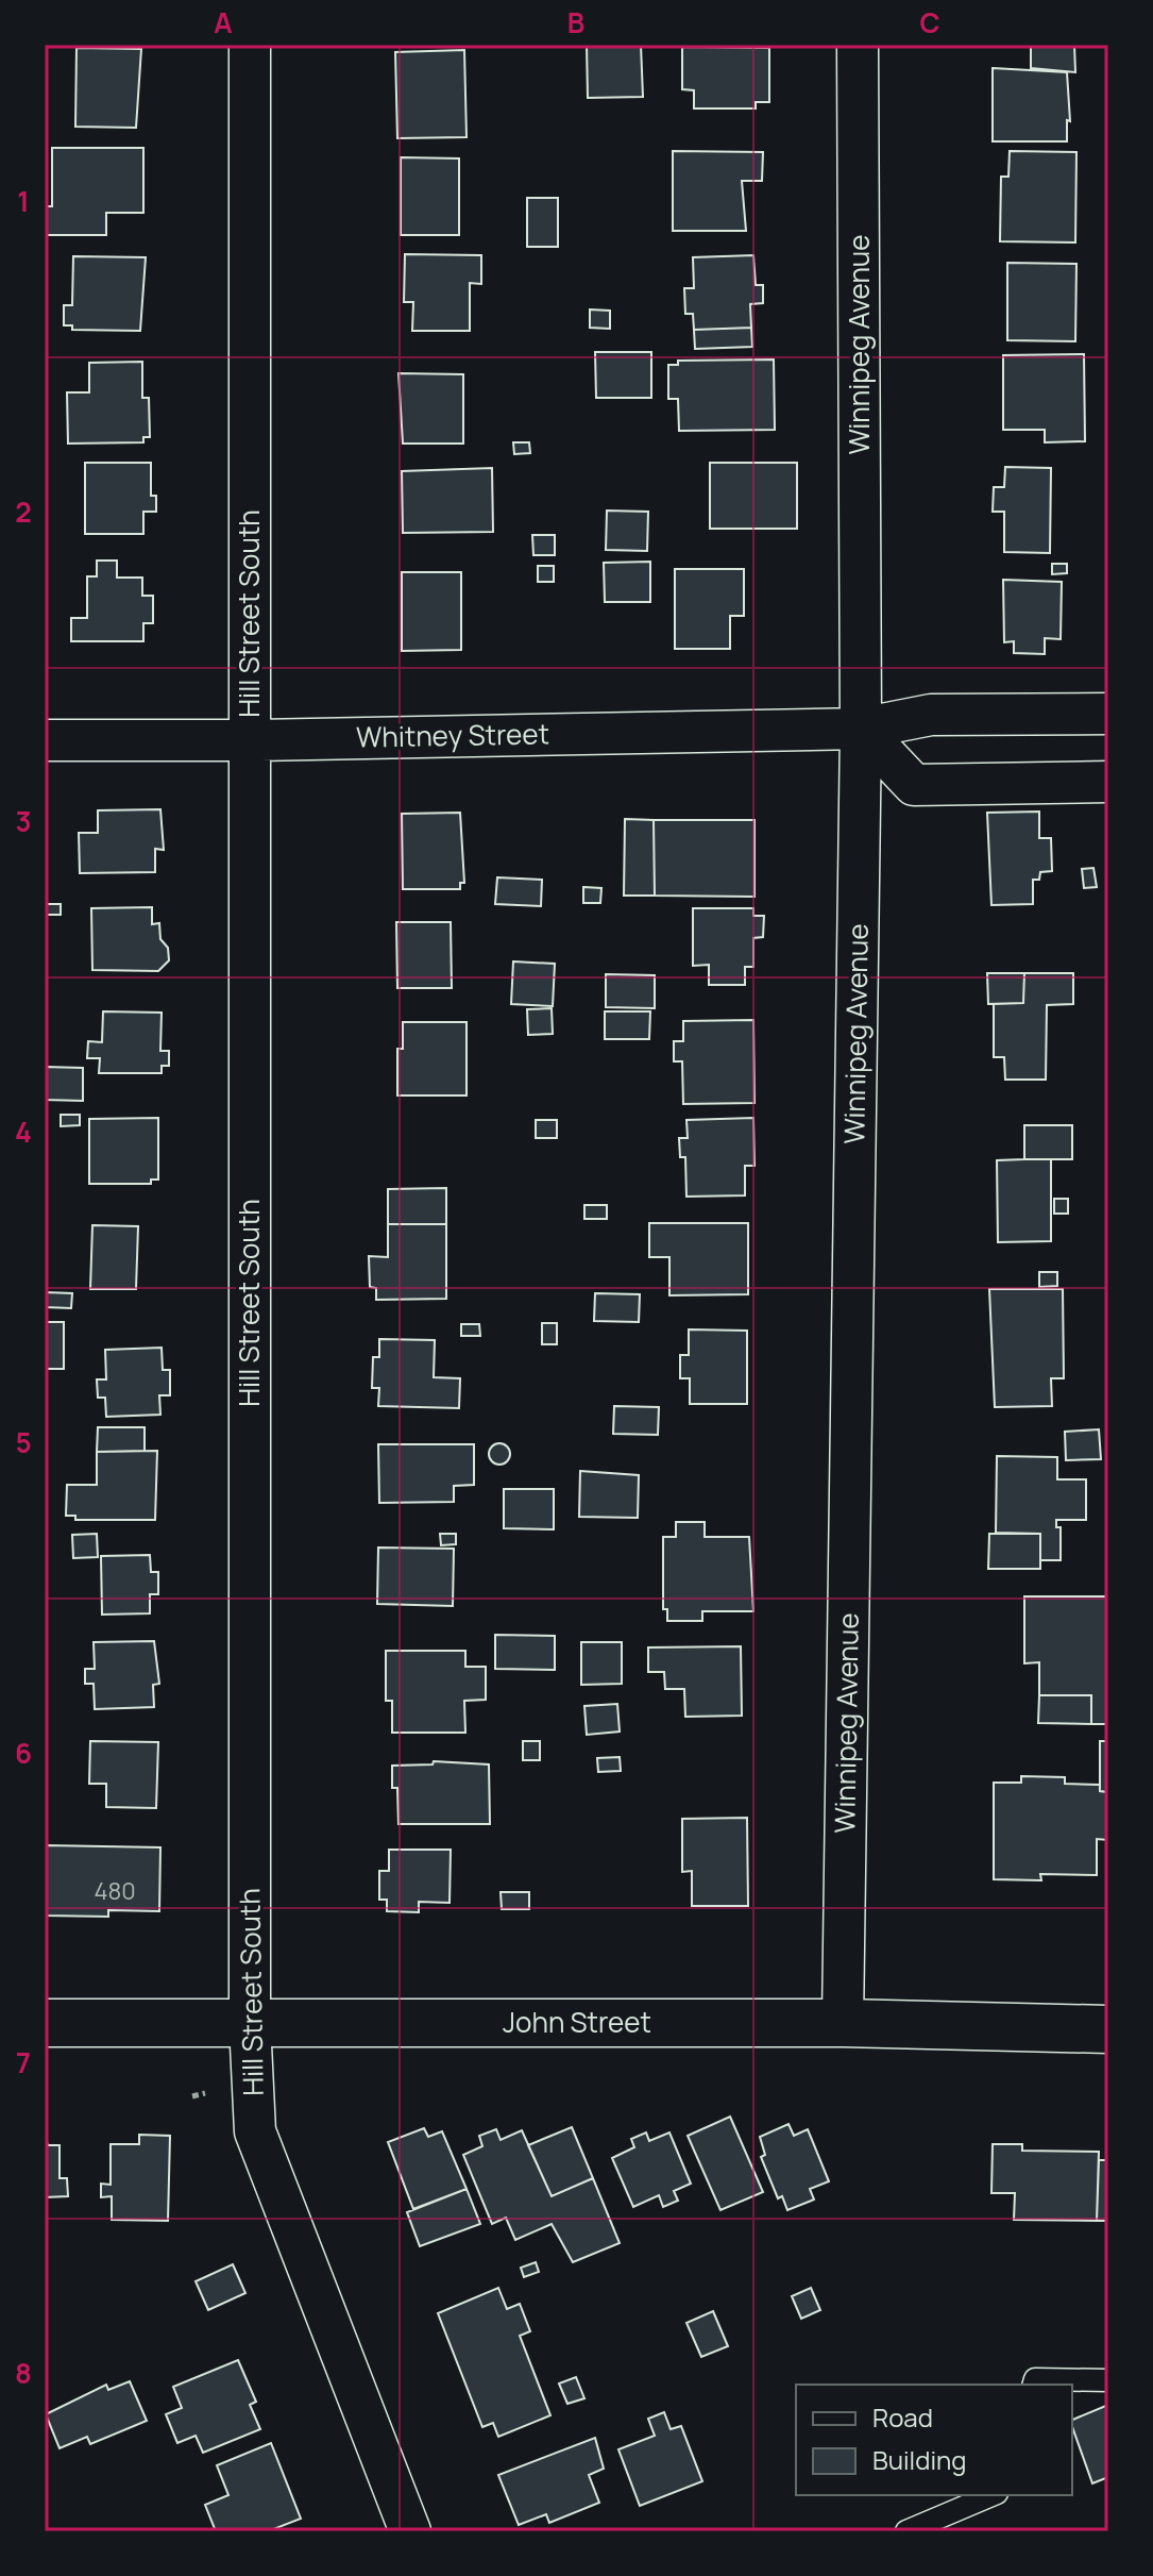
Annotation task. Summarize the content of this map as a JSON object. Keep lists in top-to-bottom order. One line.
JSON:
{"streets":{"street":["Winnipeg Avenue","Hill Street South","Whitney Street","John Street"]},"crossings":[["Winnipeg Avenue","Whitney Street"],["Winnipeg Avenue","John Street"],["Hill Street South","Whitney Street"],["Hill Street South","John Street"]],"house_numbers":["480"],"legend":["Road","Building"],"grid":{"columns":["A","B","C"],"rows":["1","2","3","4","5","6","7","8"]}}
